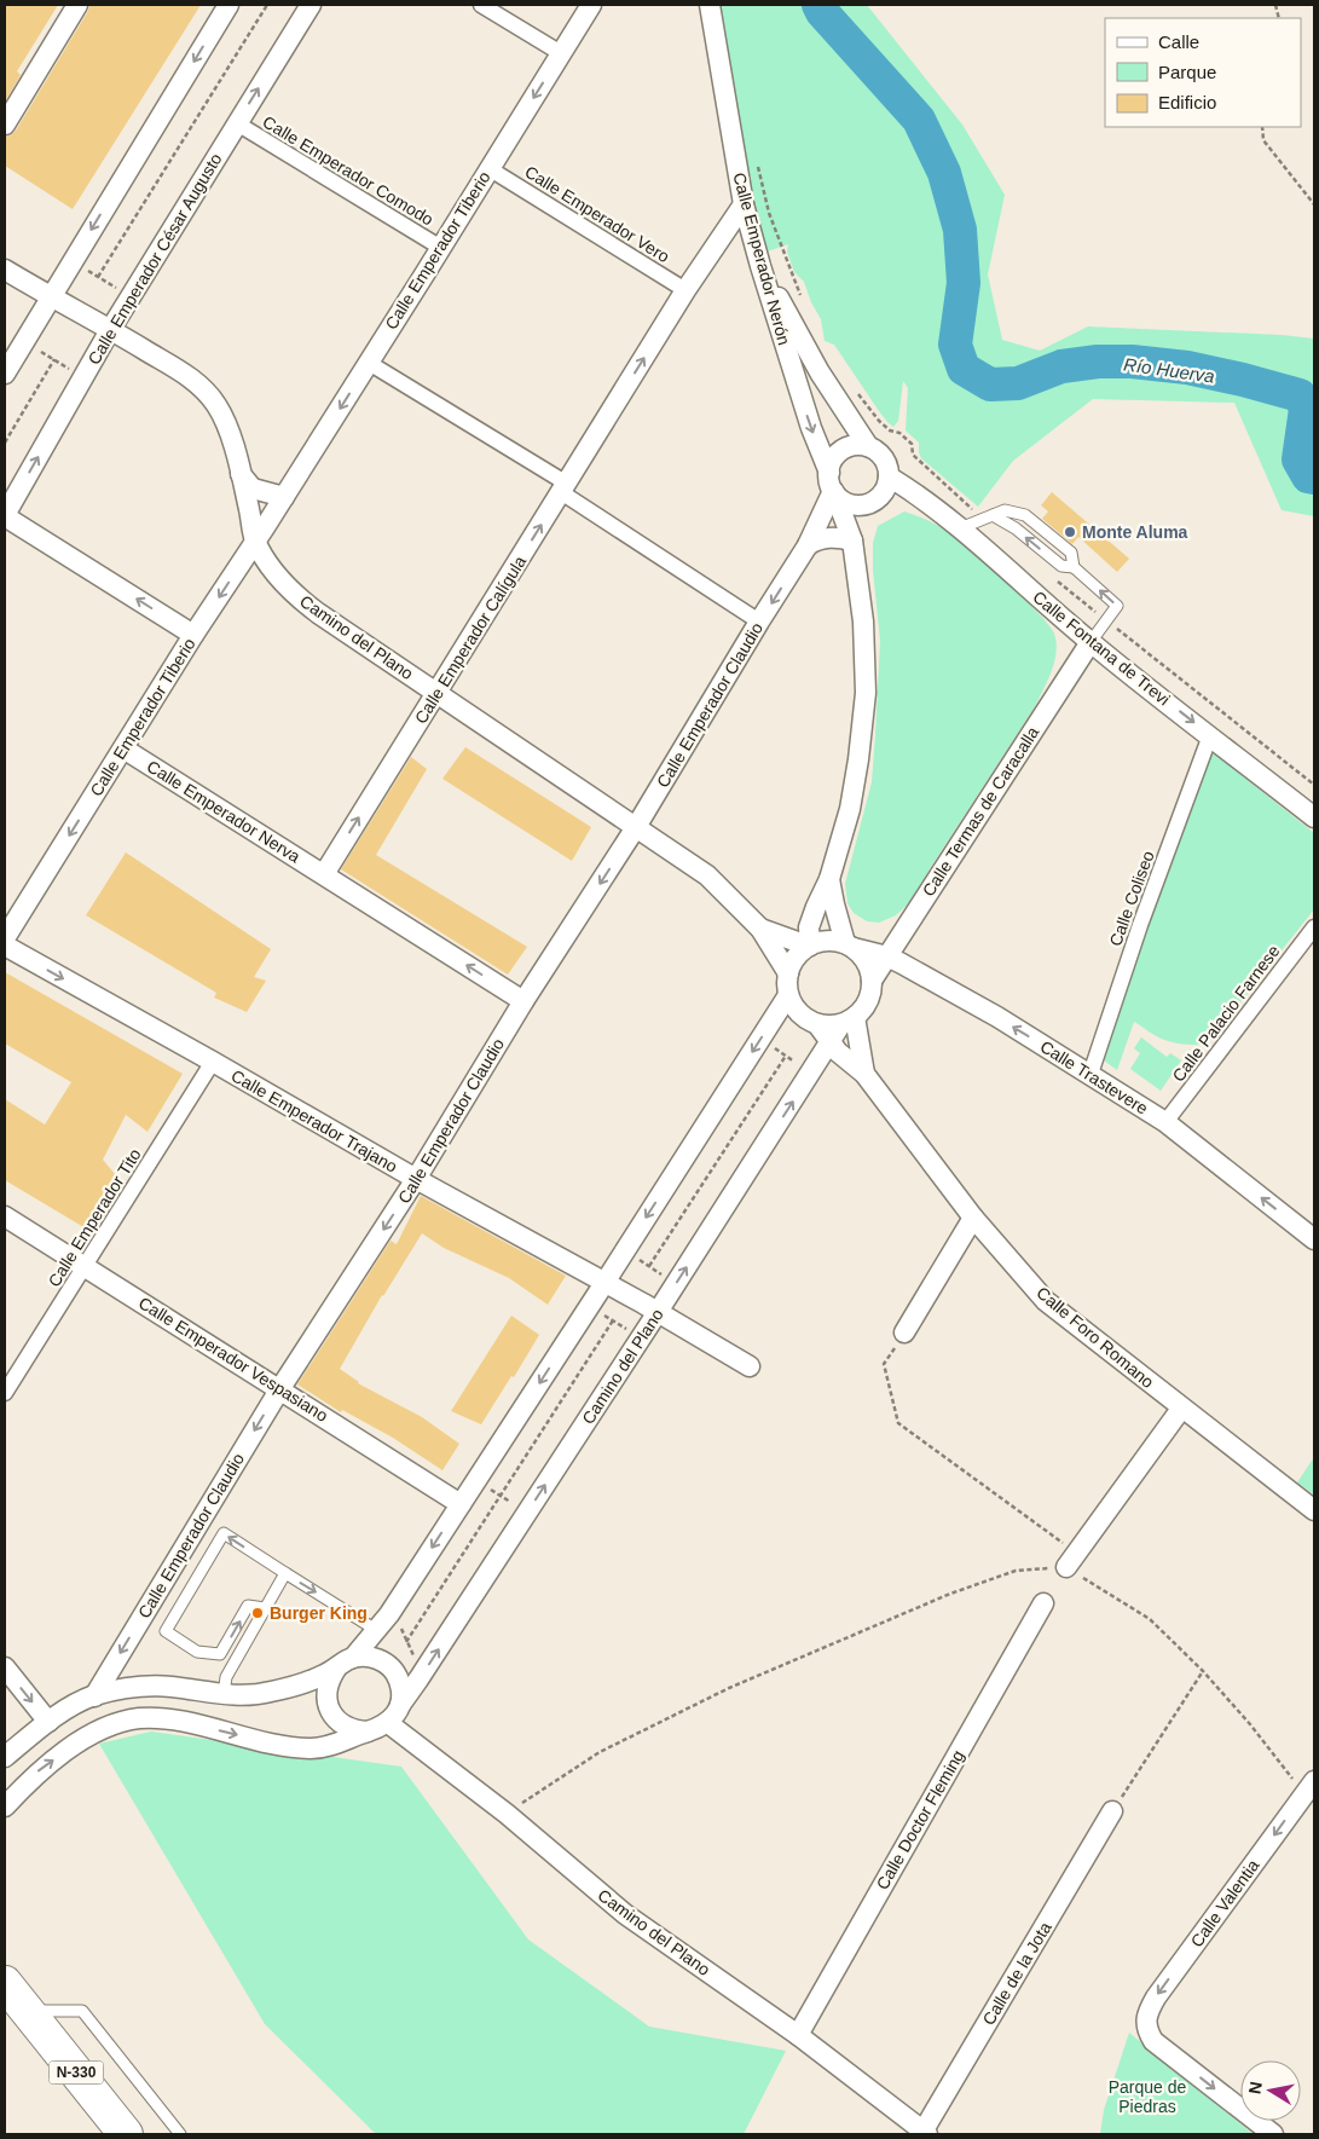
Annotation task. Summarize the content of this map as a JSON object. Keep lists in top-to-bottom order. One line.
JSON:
{"streets":{"highway":["N-330"],"street":["Calle Emperador Comodo","Calle Emperador Vero","Calle Emperador Tiberio","Calle Emperador César Augusto","Calle Emperador Nerón","Camino del Plano","Calle Emperador Calígula","Calle Fontana de Trevi","Calle Emperador Claudio","Calle Emperador Nerva","Calle Termas de Caracalla","Calle Coliseo","Calle Palacio Farnese","Calle Trastevere","Calle Emperador Trajano","Calle Emperador Tito","Calle Foro Romano","Calle Emperador Vespasiano","Calle Doctor Fleming","Calle Valentia","Calle de la Jota"]},"crossings":[["Calle Emperador Comodo","Calle Emperador Tiberio"],["Calle Emperador Comodo","Calle Emperador César Augusto"],["Calle Emperador Vero","Calle Emperador Tiberio"],["Calle Emperador Vero","Calle Emperador Calígula"],["Calle Emperador Tiberio","Camino del Plano"],["Calle Emperador Tiberio","Calle Emperador Nerva"],["Calle Emperador César Augusto","Camino del Plano"],["Calle Emperador Nerón","Camino del Plano"],["Calle Emperador Nerón","Calle Emperador Calígula"],["Calle Emperador Nerón","Calle Fontana de Trevi"],["Calle Emperador Nerón","Calle Emperador Claudio"],["Calle Emperador Nerón","Calle Termas de Caracalla"],["Calle Emperador Nerón","Calle Trastevere"],["Calle Emperador Nerón","Calle Foro Romano"],["Camino del Plano","Calle Emperador Calígula"],["Camino del Plano","Calle Emperador Claudio"],["Camino del Plano","Calle Termas de Caracalla"],["Camino del Plano","Calle Trastevere"],["Camino del Plano","Calle Emperador Trajano"],["Camino del Plano","Calle Foro Romano"],["Camino del Plano","Calle Doctor Fleming"],["Camino del Plano","Calle de la Jota"],["Calle Emperador Calígula","Calle Emperador Nerva"],["Calle Fontana de Trevi","Calle Emperador Claudio"],["Calle Fontana de Trevi","Calle Termas de Caracalla"],["Calle Fontana de Trevi","Calle Coliseo"],["Calle Emperador Claudio","Calle Emperador Trajano"],["Calle Emperador Claudio","Calle Emperador Vespasiano"],["Calle Termas de Caracalla","Calle Trastevere"],["Calle Termas de Caracalla","Calle Foro Romano"],["Calle Coliseo","Calle Trastevere"],["Calle Palacio Farnese","Calle Trastevere"],["Calle Trastevere","Calle Foro Romano"],["Calle Emperador Trajano","Calle Emperador Tito"],["Calle Emperador Tito","Calle Emperador Vespasiano"]],"one_way":["Calle Emperador Tiberio","Calle Emperador Calígula","Calle Emperador Claudio","Calle Trastevere"],"water":["Río Huerva"],"parks":["Parque de Piedras"],"places":["Monte Aluma","Burger King"],"legend":["Calle","Parque","Edificio"],"north":"left"}
